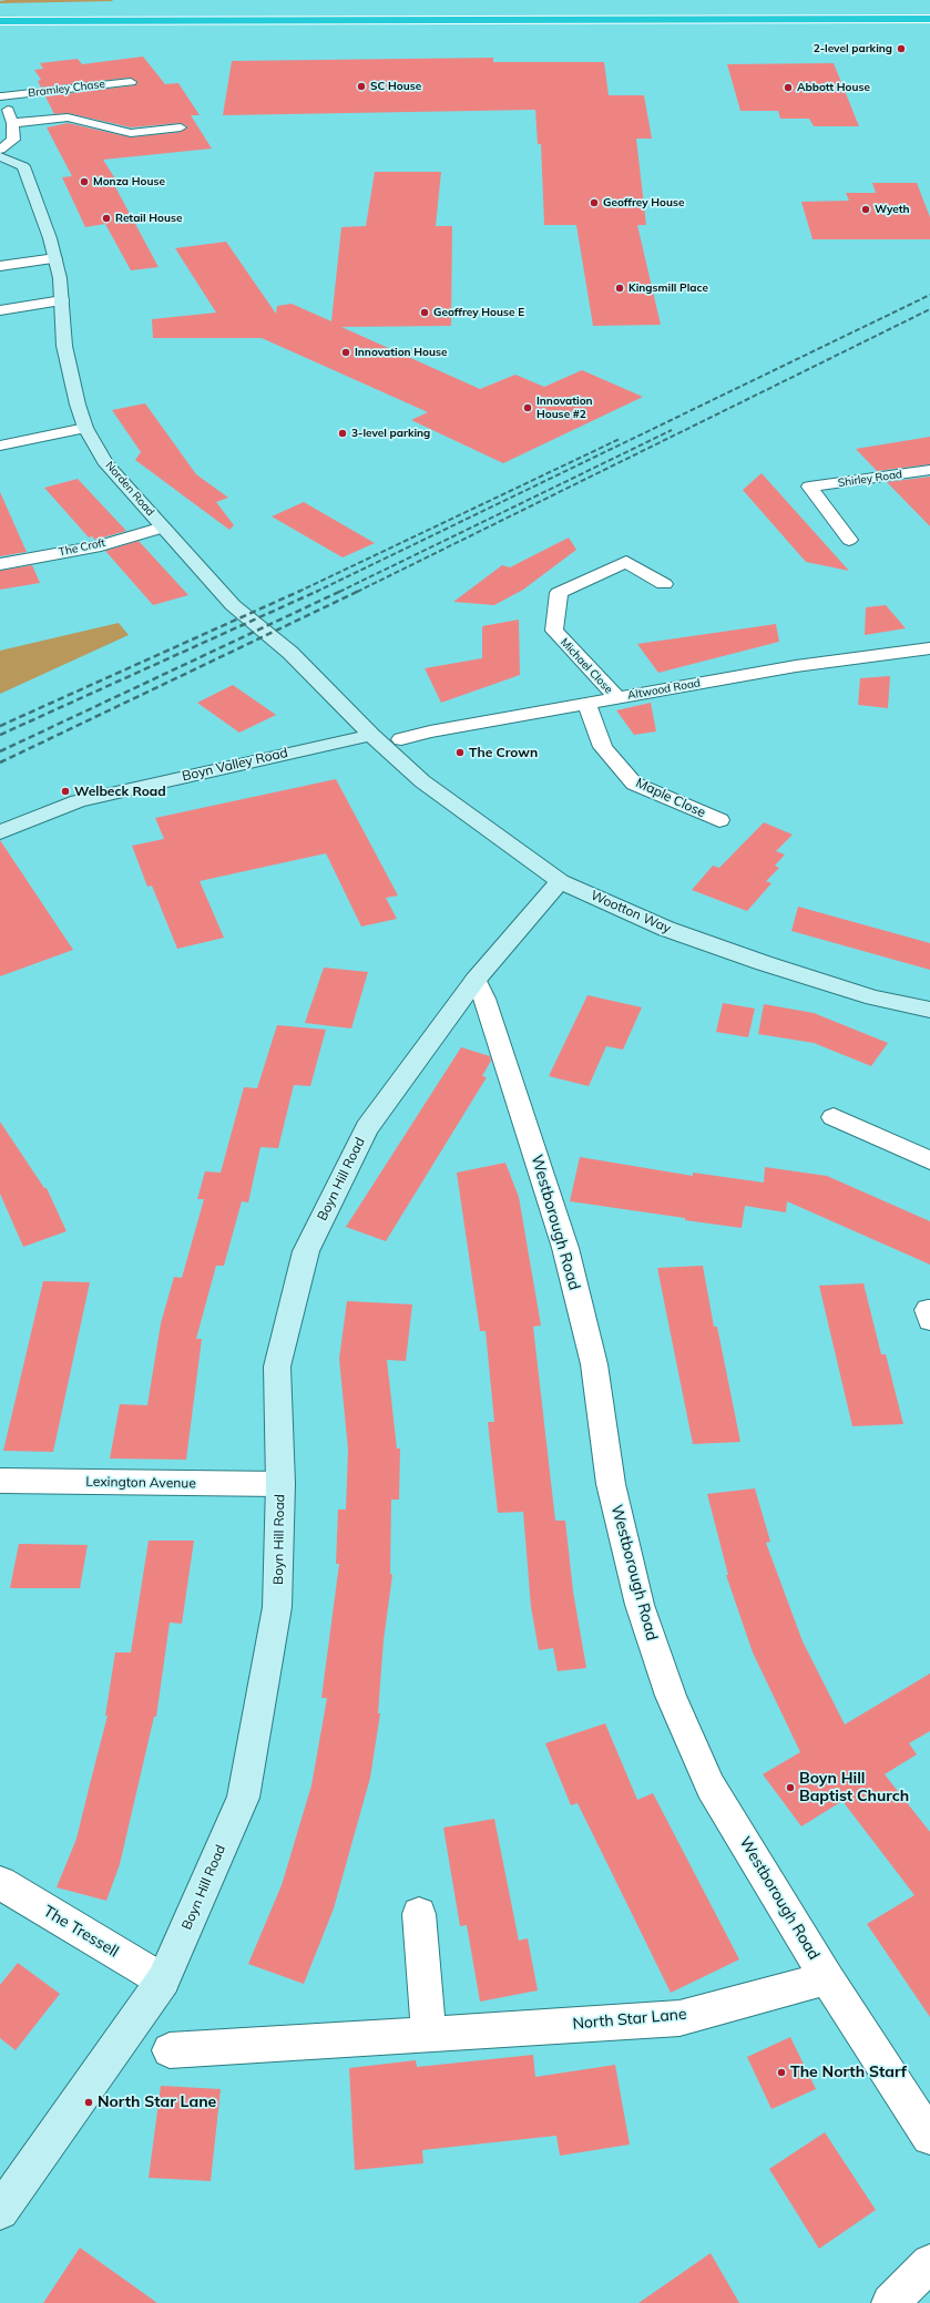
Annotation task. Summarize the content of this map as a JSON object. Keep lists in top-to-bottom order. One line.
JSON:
{"streets":{"street":["Bramley Chase","Shirley Road","Norden Road","The Croft","Michael Close","Altwood Road","Boyn Valley Road","Maple Close","Wootton Way","Boyn Hill Road","Westborough Road","Lexington Avenue","The Tressell","North Star Lane"]},"crossings":[["Norden Road","The Croft"],["Norden Road","Boyn Valley Road"],["Norden Road","Wootton Way"],["Michael Close","Altwood Road"],["Altwood Road","Maple Close"],["Boyn Valley Road","Wootton Way"],["Wootton Way","Boyn Hill Road"],["Boyn Hill Road","Westborough Road"],["Boyn Hill Road","Lexington Avenue"],["Boyn Hill Road","The Tressell"],["Westborough Road","North Star Lane"]],"places":["2-level parking","SC House","Abbott House","Monza House","Geoffrey House","Wyeth","Retail House","Kingsmill Place","Geoffrey House E","Innovation House","Innovation House #2","3-level parking","The Crown","Welbeck Road","Boyn Hill Baptist Church","The North Starf","North Star Lane"]}
